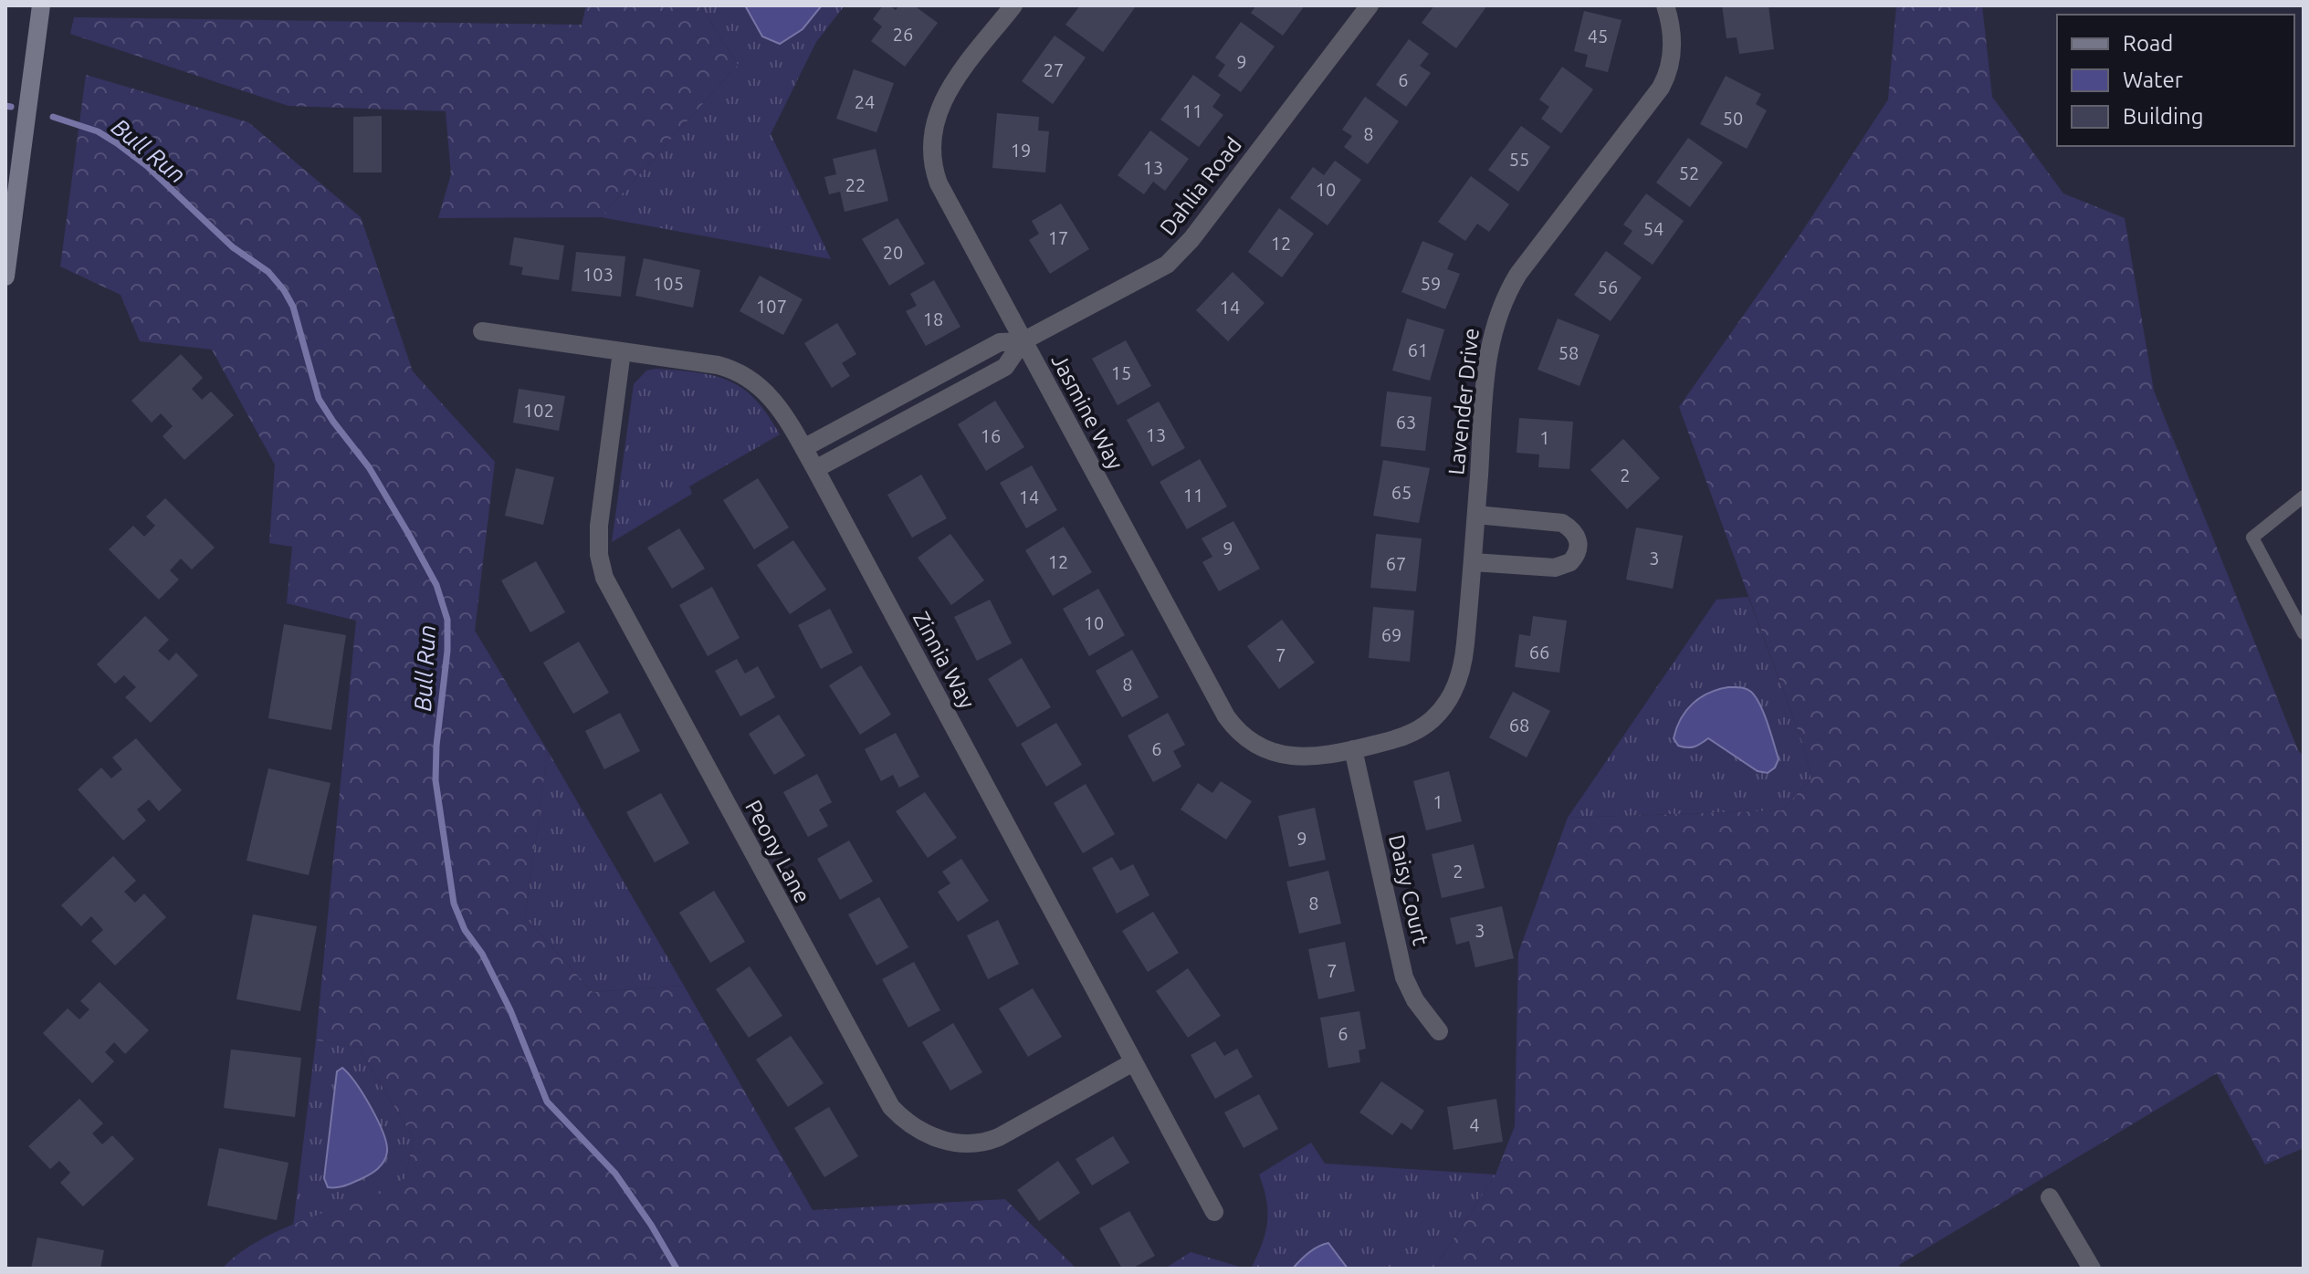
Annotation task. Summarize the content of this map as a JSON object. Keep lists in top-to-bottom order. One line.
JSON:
{"streets":{"street":["Dahlia Road","Lavender Drive","Jasmine Way","Zinnia Way","Peony Lane","Daisy Court"]},"crossings":[["Dahlia Road","Jasmine Way"],["Dahlia Road","Zinnia Way"],["Lavender Drive","Jasmine Way"],["Lavender Drive","Daisy Court"],["Jasmine Way","Daisy Court"],["Zinnia Way","Peony Lane"]],"water":["Bull Run"],"house_numbers":["26","45","9","27","6","24","11","50","8","19","55","13","52","22","10","54","17","12","20","103","105","59","56","107","14","18","61","58","15","102","63","13","16","1","2","65","11","14","9","3","12","67","10","69","66","7","8","68","6","1","9","2","8","3","7","6","4"],"legend":["Road","Water","Building"]}
